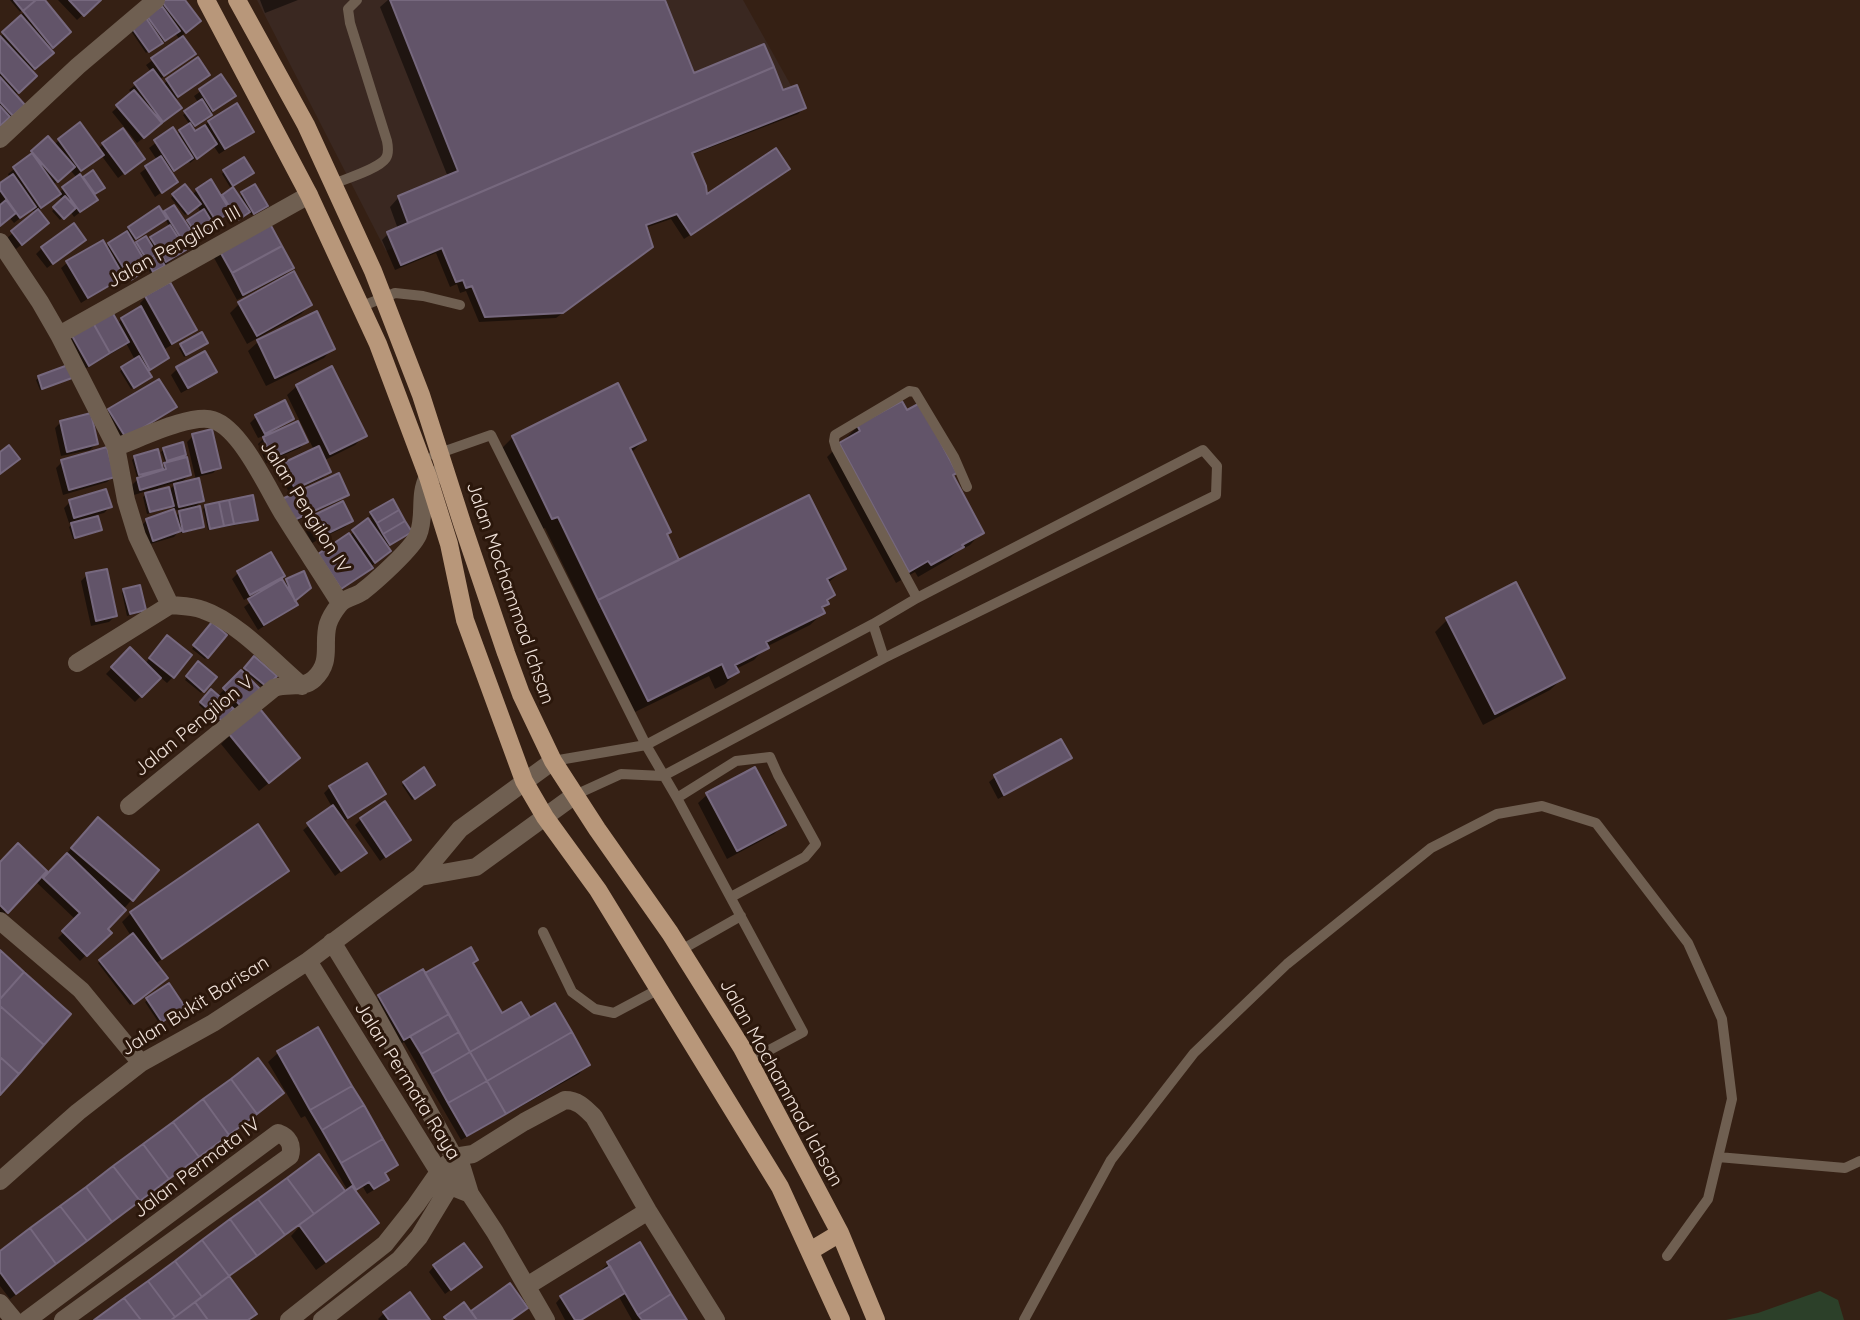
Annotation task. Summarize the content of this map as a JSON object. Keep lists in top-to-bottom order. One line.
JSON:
{"streets":{"main road":["Jalan Mochammad Ichsan"],"street":["Jalan Pengilon III","Jalan Pengilon IV","Jalan Pengilon V","Jalan Bukit Barisan","Jalan Permata Raya","Jalan Permata IV"]},"crossings":[["Jalan Mochammad Ichsan","Jalan Bukit Barisan"],["Jalan Bukit Barisan","Jalan Permata Raya"]]}
